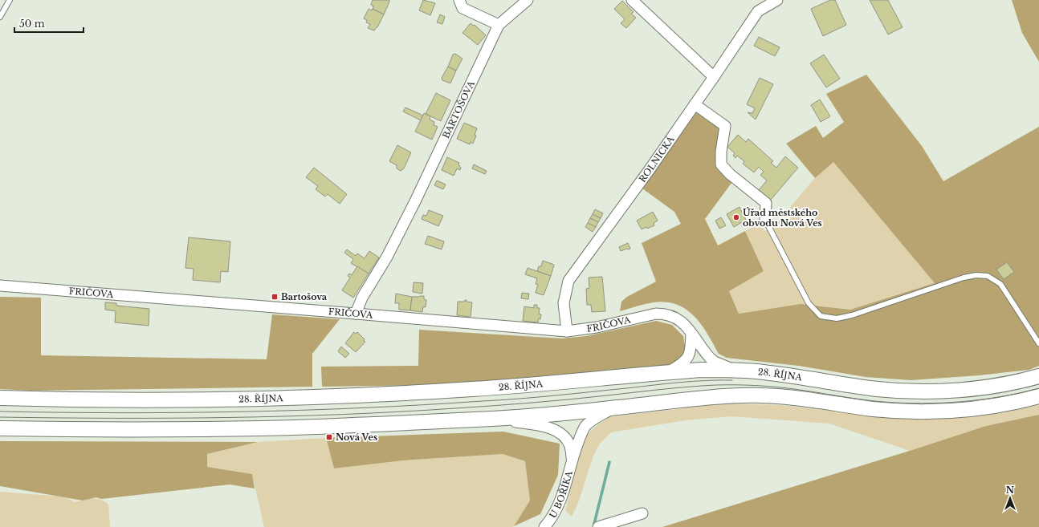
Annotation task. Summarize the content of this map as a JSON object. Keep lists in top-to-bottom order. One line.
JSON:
{"streets":{"main road":["28. ŘÍJNA"],"street":["BARTOŠOVA","ROLNICKÁ","FRIČOVA","U BOŘÍKA"]},"crossings":[["BARTOŠOVA","FRIČOVA"],["ROLNICKÁ","FRIČOVA"],["FRIČOVA","28. ŘÍJNA"]],"places":{"other":["Úřad městského obvodu Nová Ves"],"transit":["Bartošova","Nová Ves"]},"scale_bar":"50 m","north":"top"}
